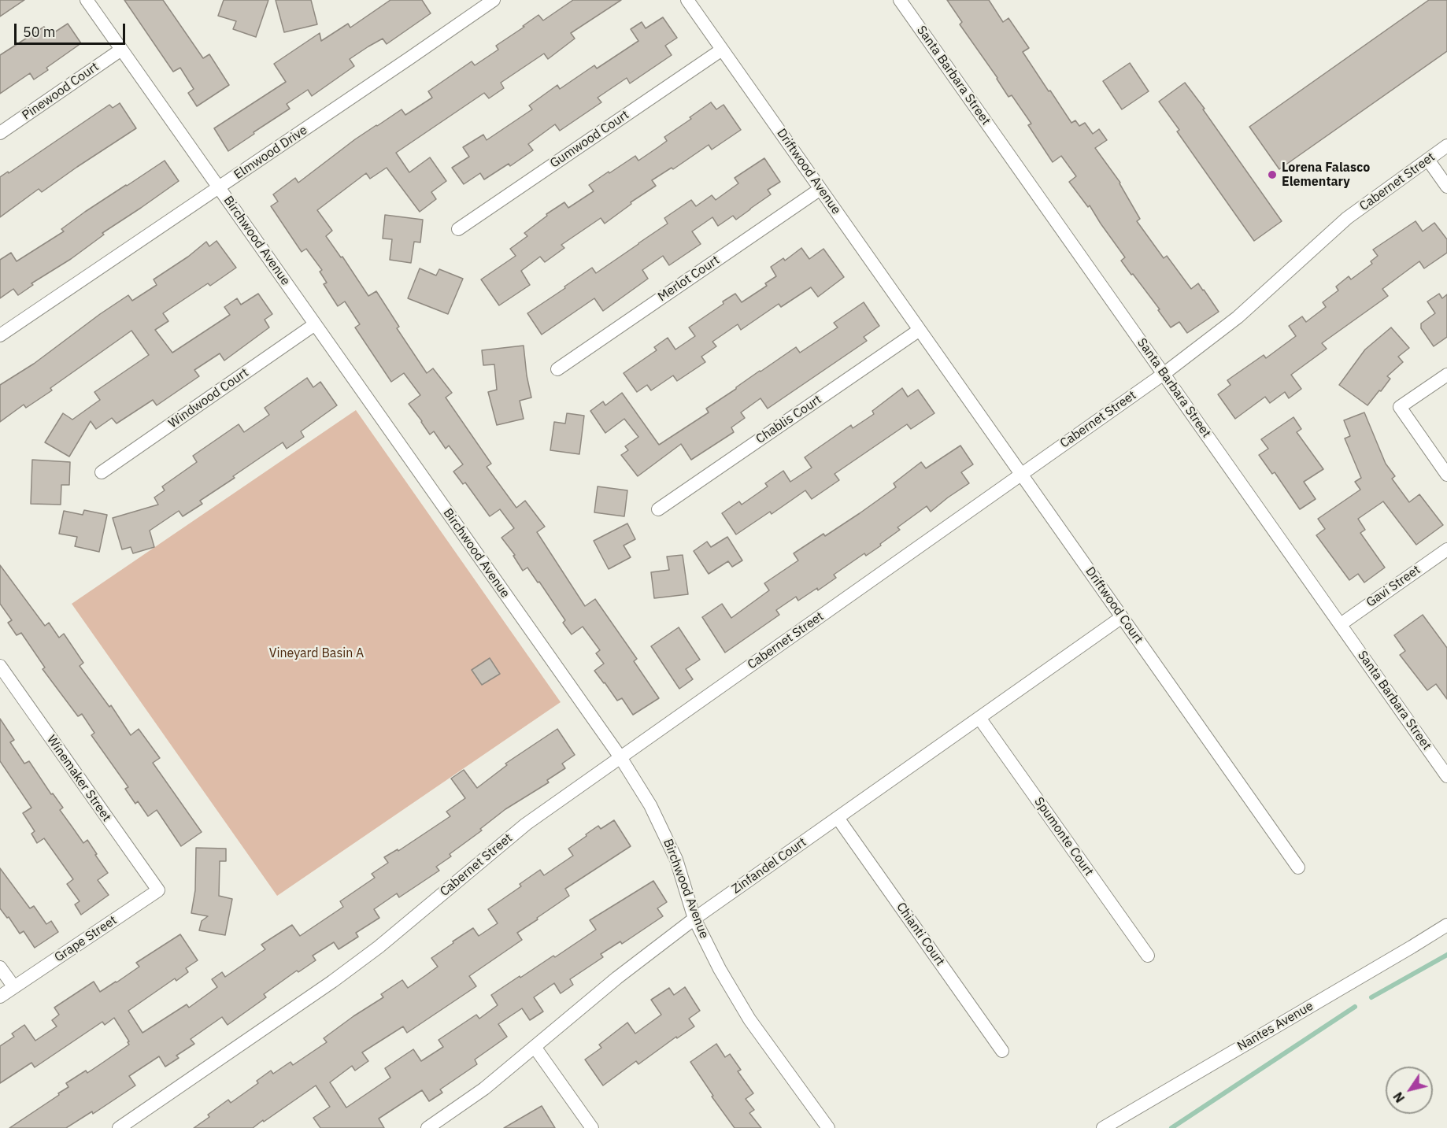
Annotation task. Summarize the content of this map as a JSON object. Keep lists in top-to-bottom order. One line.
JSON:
{"streets":{"street":["Santa Barbara Street","Pinewood Court","Gumwood Court","Elmwood Drive","Driftwood Avenue","Cabernet Street","Birchwood Avenue","Merlot Court","Windwood Court","Chablis Court","Gavi Street","Driftwood Court","Winemaker Street","Spumonte Court","Zinfandel Court","Chianti Court","Grape Street","Nantes Avenue"]},"crossings":[["Santa Barbara Street","Cabernet Street"],["Santa Barbara Street","Gavi Street"],["Pinewood Court","Birchwood Avenue"],["Gumwood Court","Driftwood Avenue"],["Elmwood Drive","Birchwood Avenue"],["Driftwood Avenue","Merlot Court"],["Driftwood Avenue","Chablis Court"],["Driftwood Avenue","Driftwood Court"],["Cabernet Street","Birchwood Avenue"],["Cabernet Street","Driftwood Court"],["Birchwood Avenue","Windwood Court"],["Birchwood Avenue","Zinfandel Court"],["Driftwood Court","Zinfandel Court"],["Winemaker Street","Grape Street"],["Spumonte Court","Zinfandel Court"],["Zinfandel Court","Chianti Court"]],"parks":["Vineyard Basin A"],"places":["Lorena Falasco Elementary"],"scale_bar":"50 m","north":"bottom left"}
